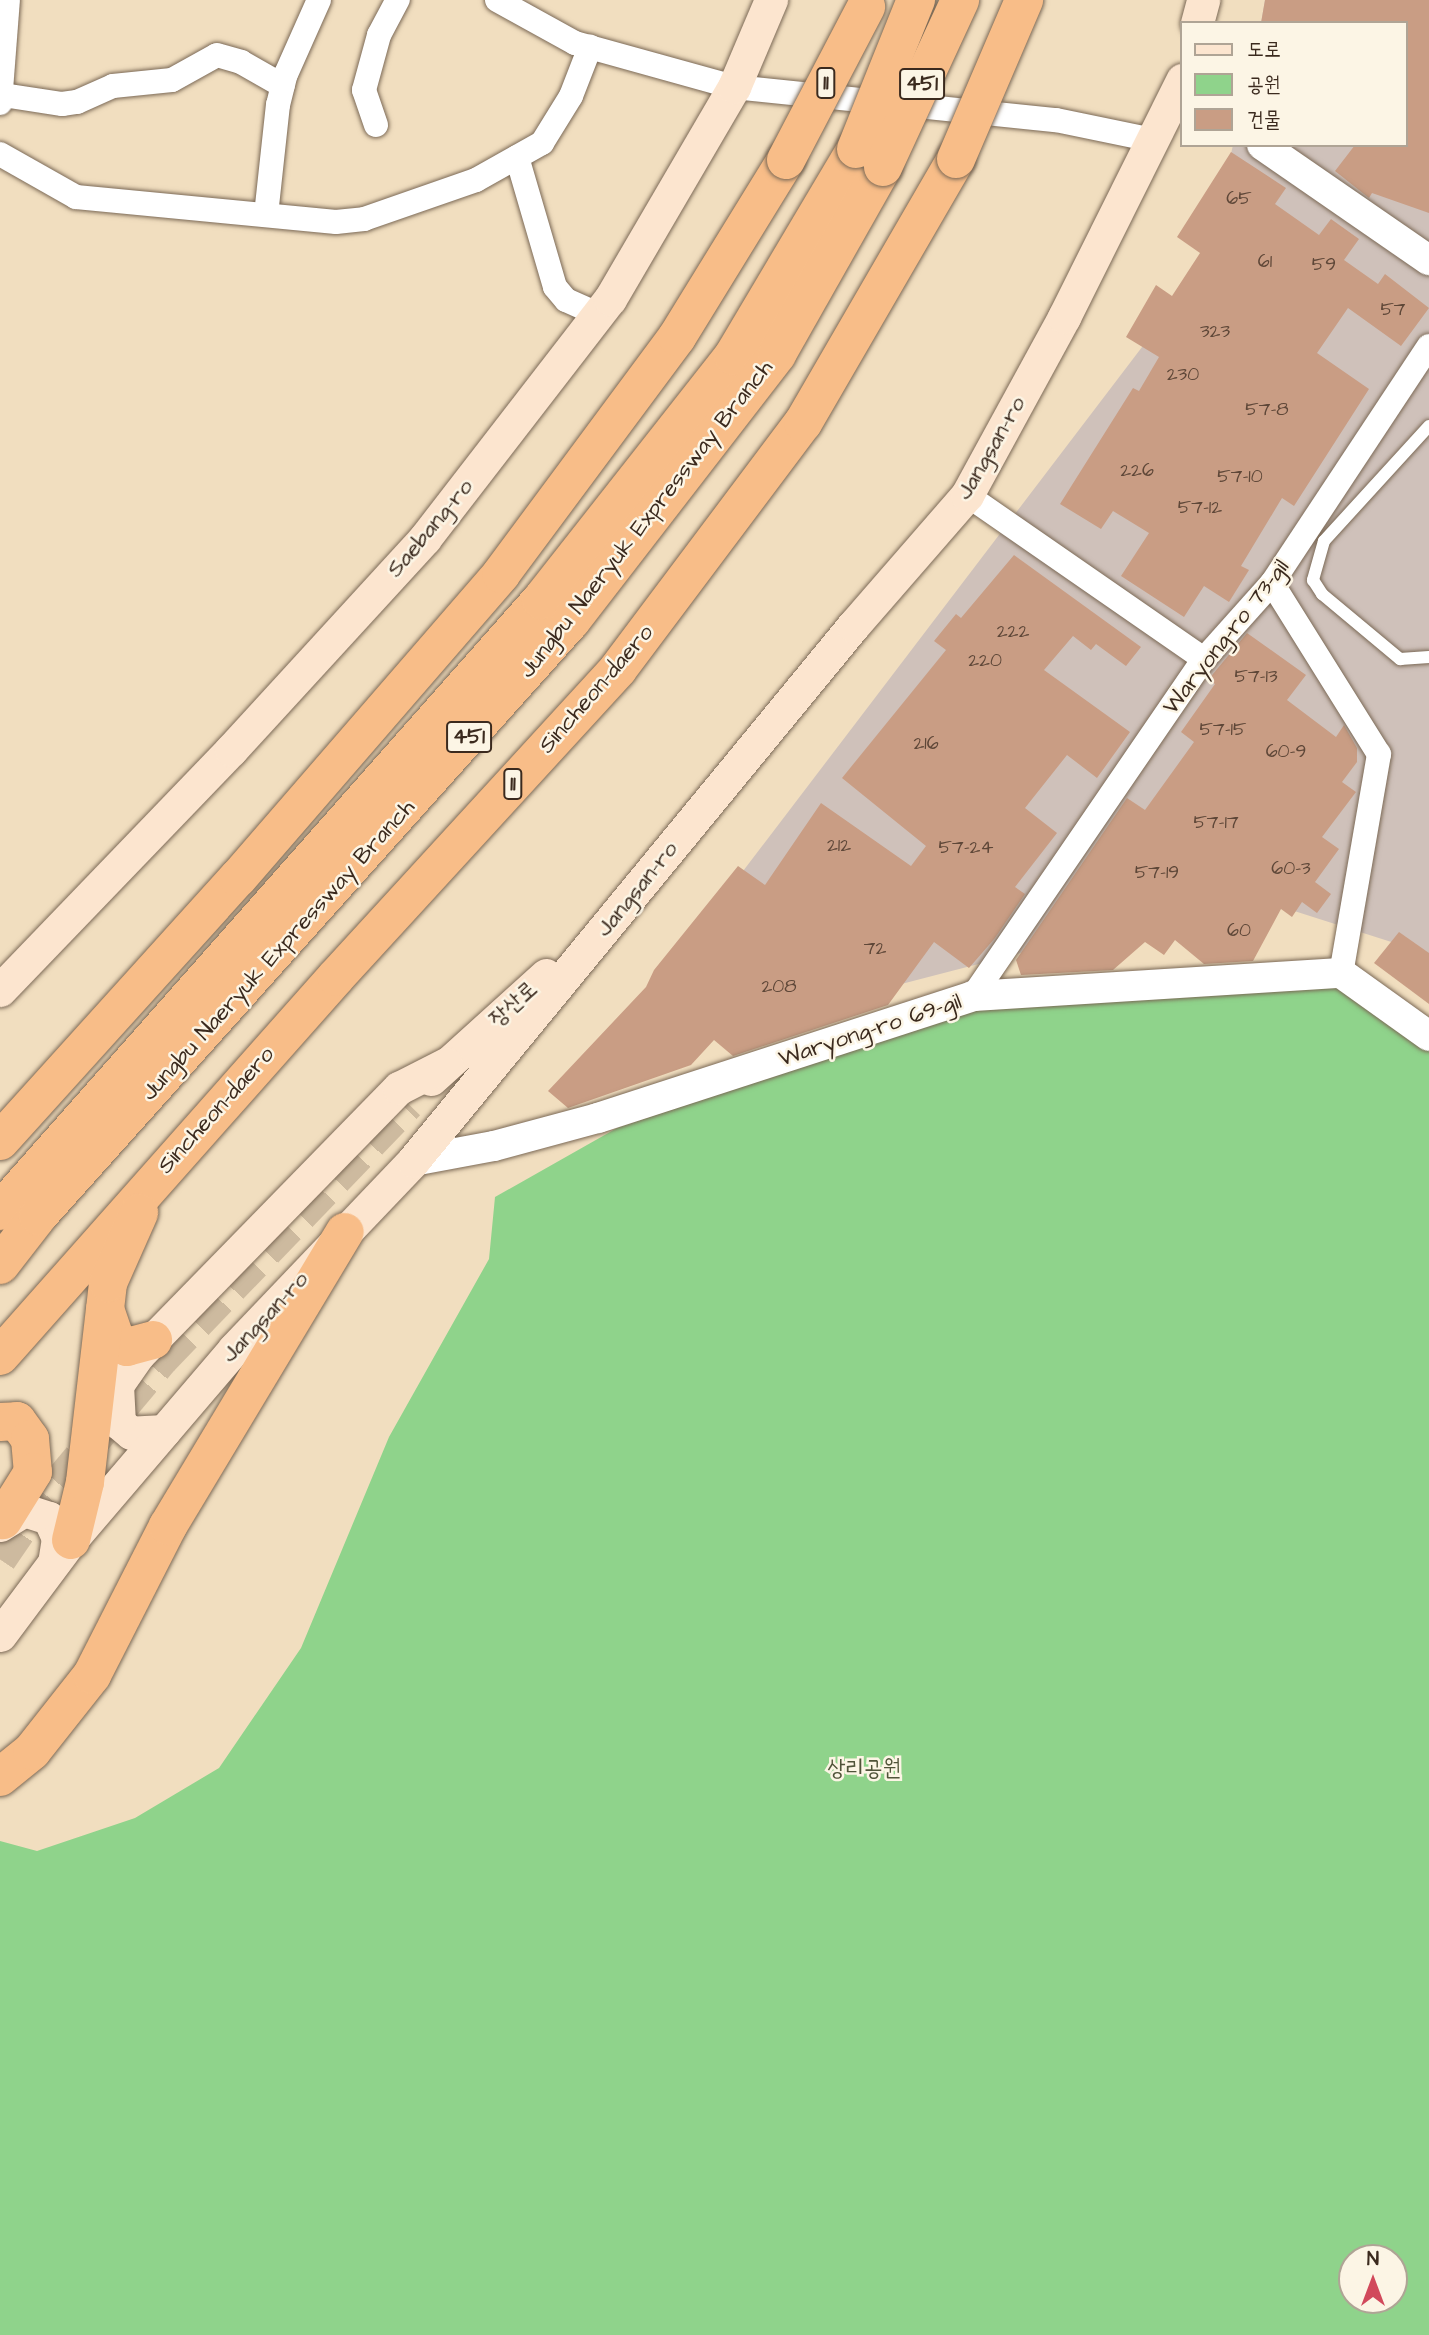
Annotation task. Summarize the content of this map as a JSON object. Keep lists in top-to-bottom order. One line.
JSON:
{"streets":{"highway":["11","451","Jungbu Naeryuk Expressway Branch","Sincheon-daero"],"main road":["Jangsan-ro","Saebang-ro","장산로"],"street":["Waryong-ro 73-gil","Waryong-ro 69-gil"]},"crossings":[["Jangsan-ro","장산로"],["Jangsan-ro","Waryong-ro 69-gil"],["Waryong-ro 73-gil","Waryong-ro 69-gil"]],"parks":["상리공원"],"house_numbers":["65","61","59","57","323","230","57-8","226","57-10","57-12","222","220","57-13","57-15","216","60-9","57-17","212","57-24","60-3","57-19","60","72","208"],"legend":["도로","공원","건물"],"north":"top"}
